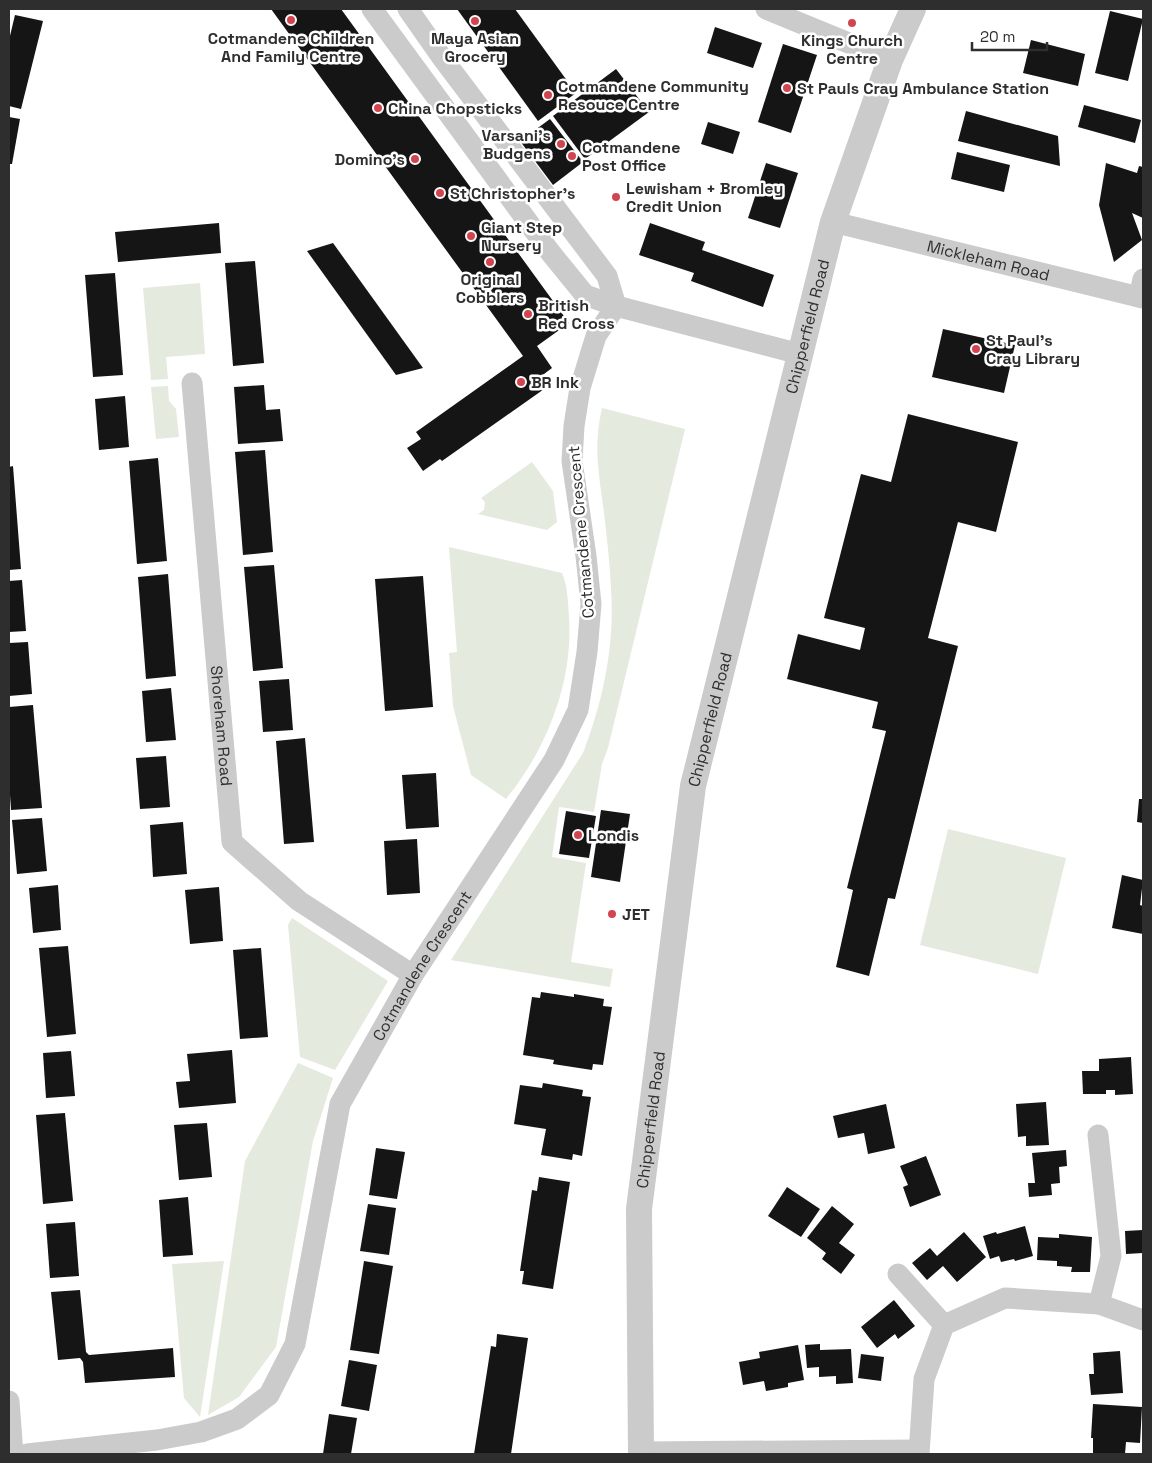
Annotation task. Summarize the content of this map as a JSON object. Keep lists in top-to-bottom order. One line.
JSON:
{"streets":{"street":["Mickleham Road","Chipperfield Road","Cotmandene Crescent","Shoreham Road"]},"crossings":[["Mickleham Road","Chipperfield Road"],["Cotmandene Crescent","Shoreham Road"]],"places":["Cotmandene Children And Family Centre","Maya Asian Grocery","Kings Church Centre","St Pauls Cray Ambulance Station","Cotmandene Community Resouce Centre","China Chopsticks","Varsani's Budgens","Cotmandene Post Office","Domino's","St Christopher’s","Lewisham + Bromley Credit Union","Giant Step Nursery","Original Cobblers","British Red Cross","St Paul's Cray Library","BR Ink","Londis","JET"],"scale_bar":"20 m"}
